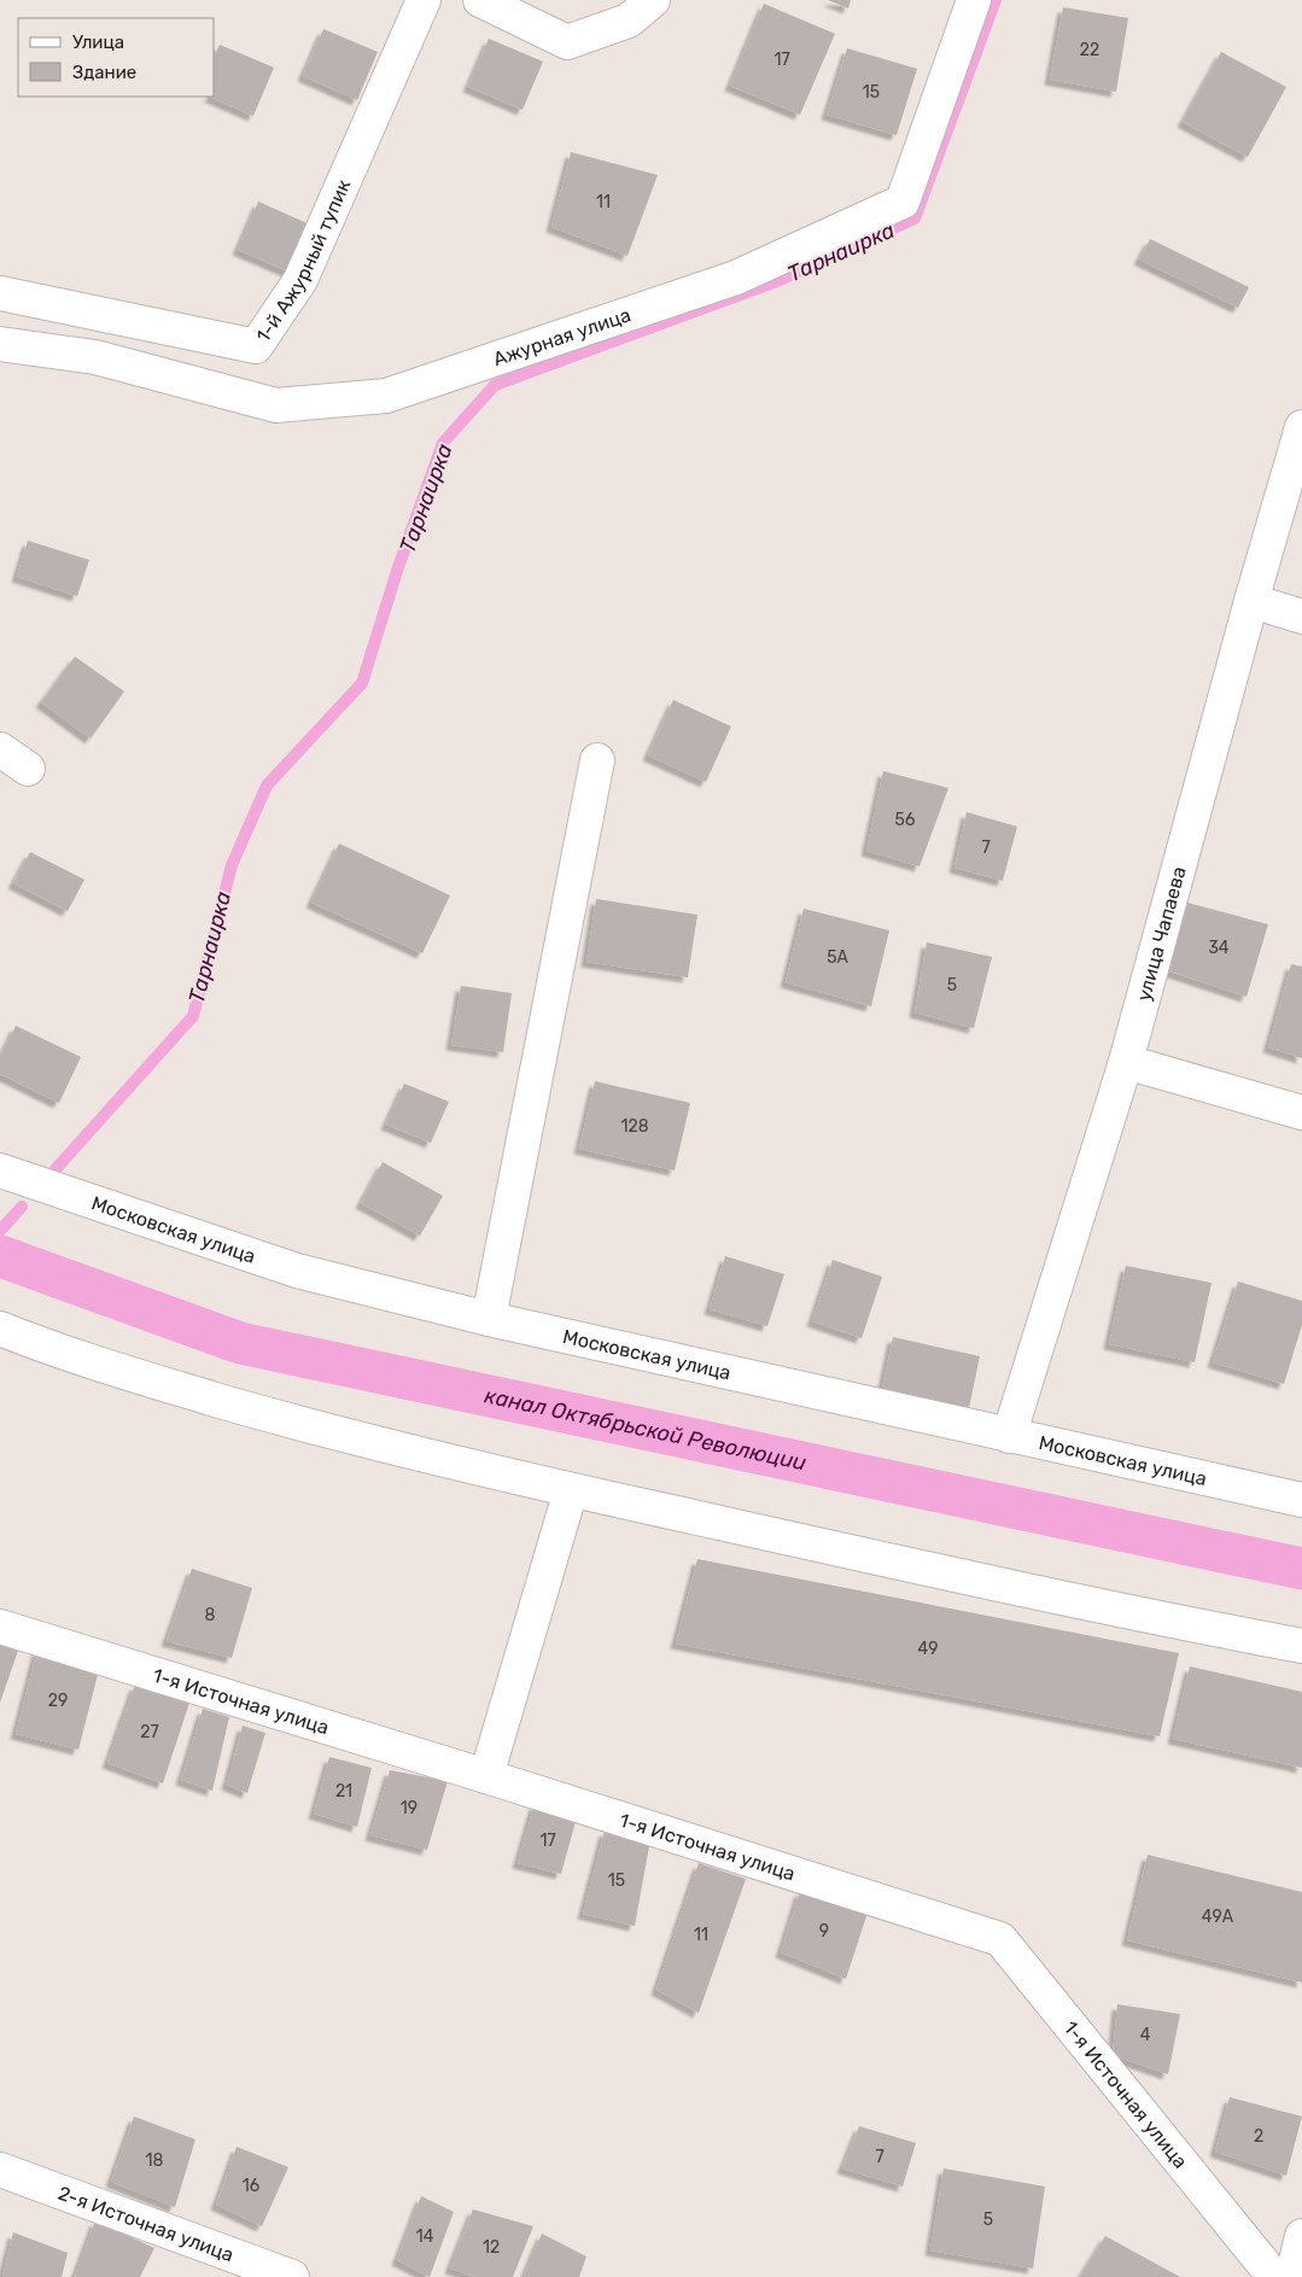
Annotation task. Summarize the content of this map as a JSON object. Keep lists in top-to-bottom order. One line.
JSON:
{"streets":{"street":["1-й Ажурный тупик","Ажурная улица","улица Чапаева","Московская улица","1-я Источная улица","2-я Источная улица"]},"crossings":[["улица Чапаева","Московская улица"]],"water":["Тарнаирка","канал Октябрьской Революции"],"house_numbers":["22","17","15","11","56","7","34","5А","5","128","8","49","29","27","21","19","17","15","49А","9","11","4","2","7","18","16","5","14","12"],"legend":["Улица","Здание"]}
